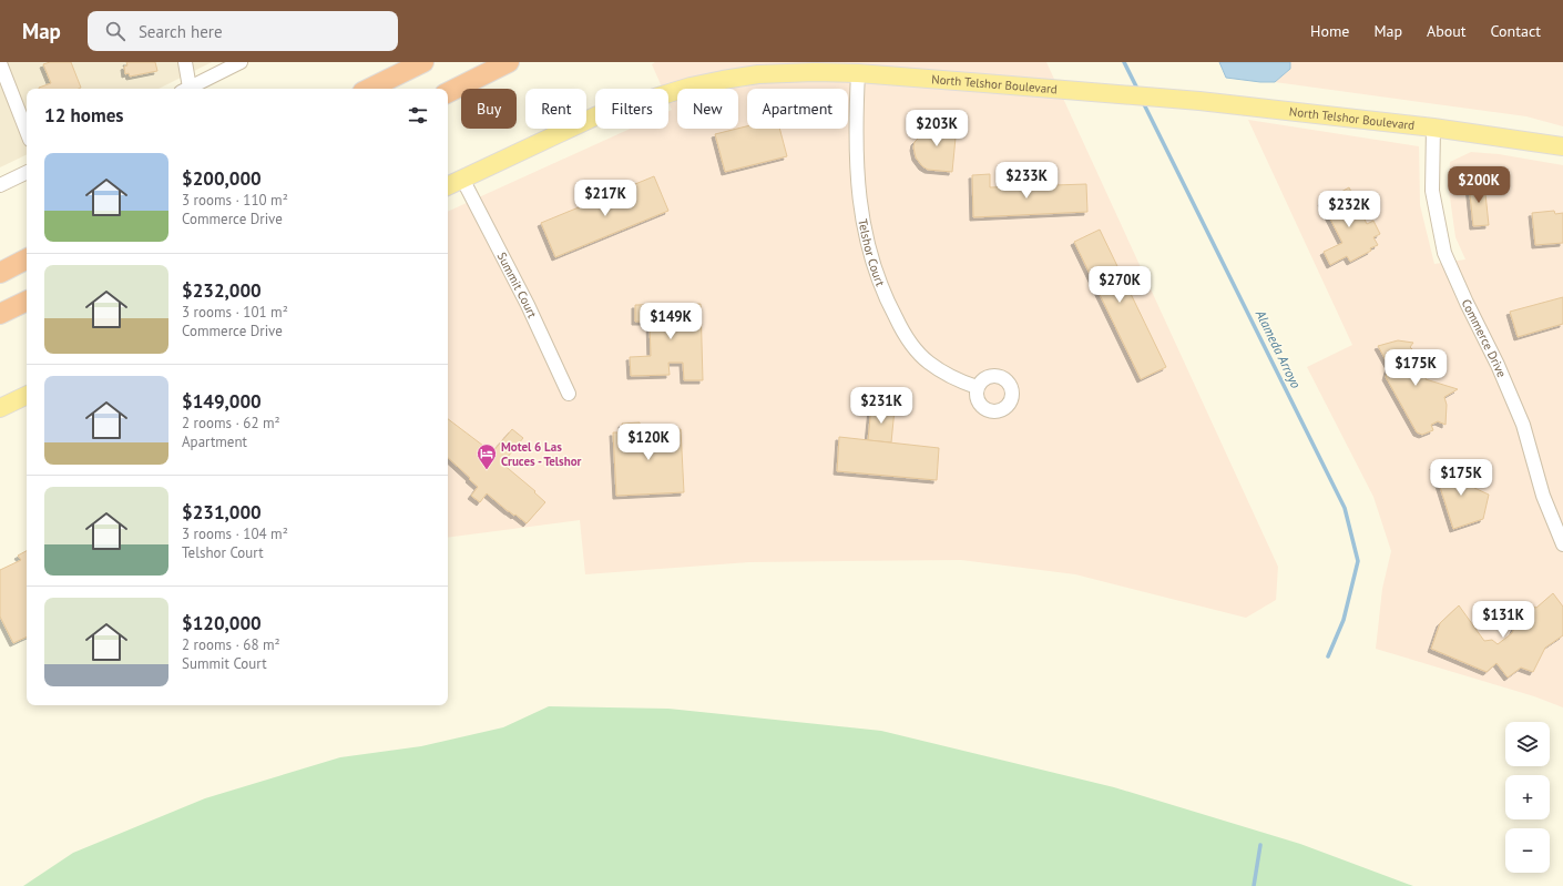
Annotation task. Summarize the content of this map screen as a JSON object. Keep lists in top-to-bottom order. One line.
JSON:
{"streets":{"main road":["North Telshor Boulevard"],"street":["Telshor Court","Summit Court","Commerce Drive"]},"crossings":[["North Telshor Boulevard","Telshor Court"],["North Telshor Boulevard","Summit Court"],["North Telshor Boulevard","Commerce Drive"]],"water":["Alameda Arroyo"],"places":{"hotel":["Motel 6 Las Cruces - Telshor"]},"page":{"header":"Map","search":"Search here","nav":["Home","Map","About","Contact"],"chip":["Buy","Rent","Filters","New","Apartment"],"heading":"12 homes","price":["$203K","$233K","$200K","$217K","$232K","$270K","$149K","$175K","$231K","$120K","$175K","$131K"],"list":[{"name":"$200,000","note":"3 rooms · 110 m² · Commerce Drive"},{"name":"$232,000","note":"3 rooms · 101 m² · Commerce Drive"},{"name":"$149,000","note":"2 rooms · 62 m² · Apartment"},{"name":"$231,000","note":"3 rooms · 104 m² · Telshor Court"},{"name":"$120,000","note":"2 rooms · 68 m² · Summit Court"}],"map_buttons":["+","−"]}}
